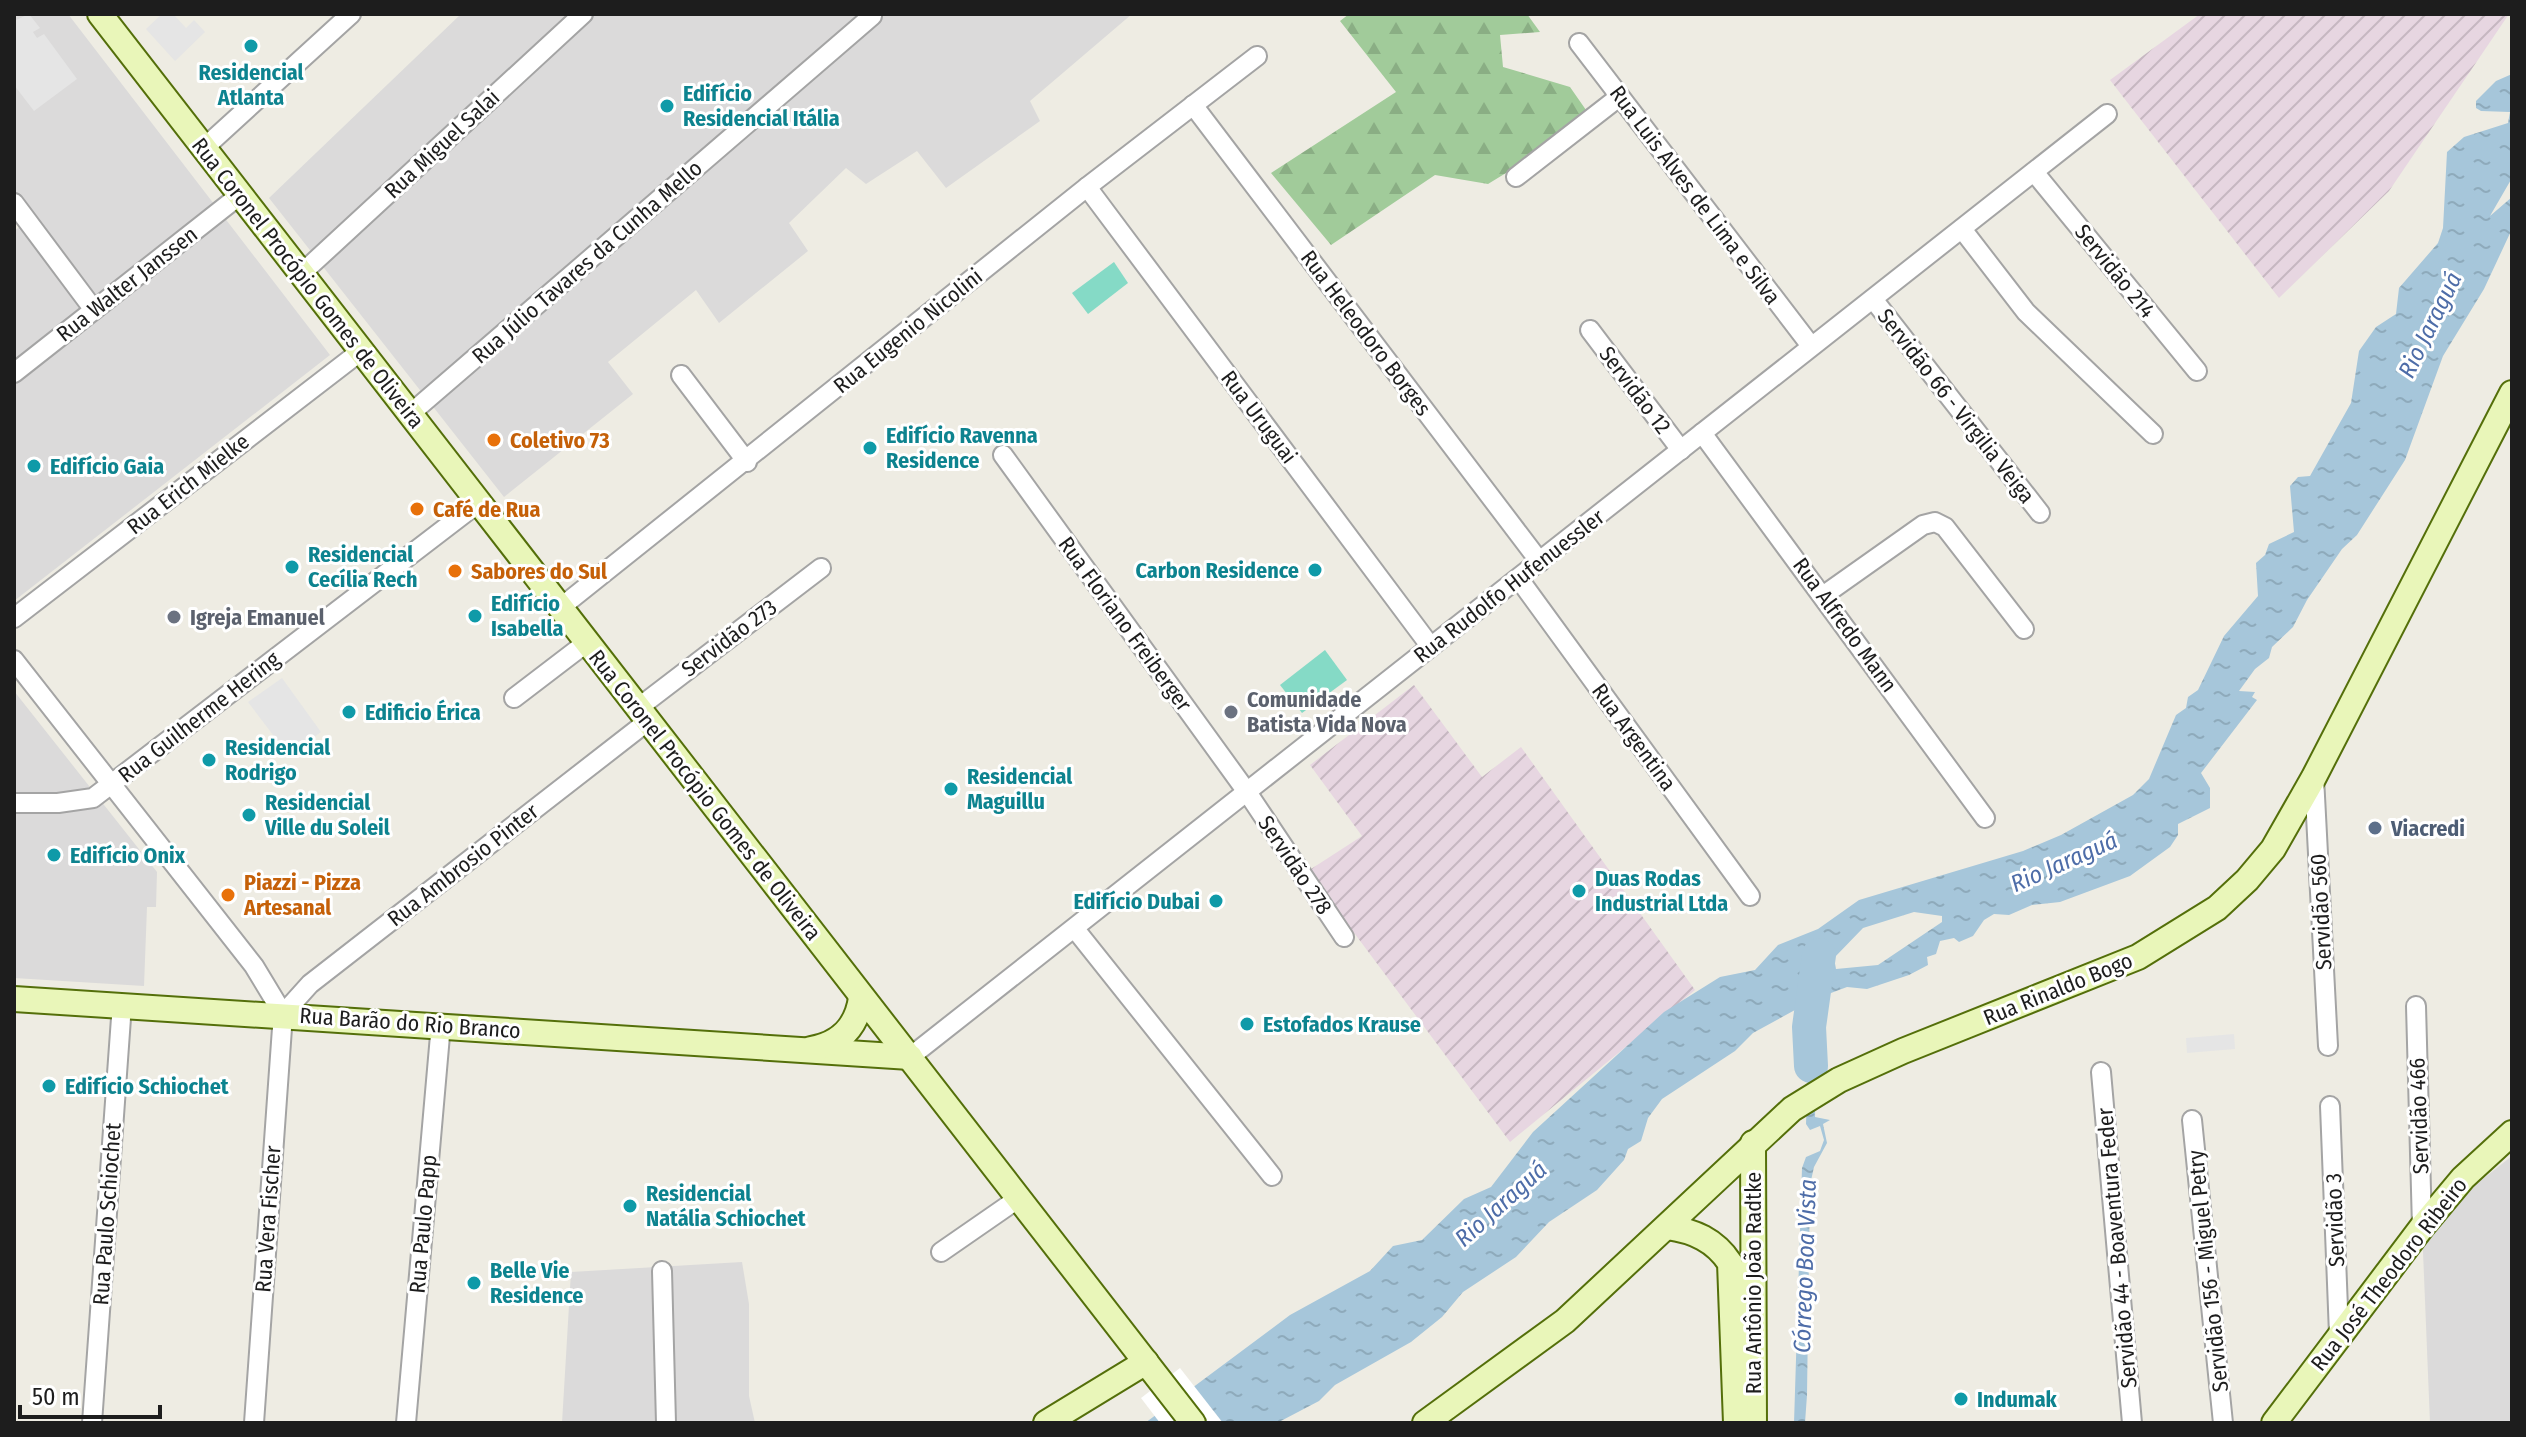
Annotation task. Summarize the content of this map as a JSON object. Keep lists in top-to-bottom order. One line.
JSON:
{"streets":{"main road":["Rua Coronel Procópio Gomes de Oliveira","Rua Rinaldo Bogo","Rua Barão do Rio Branco","Rua José Theodoro Ribeiro","Rua Antônio João Radtke"],"street":["Rua Miguel Salai","Rua Luis Alves de Lima e Silva","Rua Júlio Tavares da Cunha Mello","Servidão 214","Rua Walter Janssen","Rua Eugenio Nicolini","Rua Heleodoro Borges","Servidão 12","Servidão 66 - Virgilia Veiga","Rua Uruguai","Rua Erich Mielke","Rua Rudolfo Hufenuessler","Rua Floriano Freiberger","Rua Alfredo Mann","Servidão 273","Rua Guilherme Hering","Rua Argentina","Rua Ambrosio Pinter","Servidão 278","Servidão 560","Servidão 466","Rua Paulo Schiochet","Rua Vera Fischer","Servidão 3","Rua Paulo Papp","Servidão 44 - Boaventura Feder","Servidão 156 - Miguel Petry"]},"crossings":[["Rua Miguel Salai","Rua Coronel Procópio Gomes de Oliveira"],["Rua Luis Alves de Lima e Silva","Rua Rudolfo Hufenuessler"],["Rua Júlio Tavares da Cunha Mello","Rua Coronel Procópio Gomes de Oliveira"],["Servidão 214","Rua Rudolfo Hufenuessler"],["Rua Coronel Procópio Gomes de Oliveira","Rua Walter Janssen"],["Rua Coronel Procópio Gomes de Oliveira","Rua Eugenio Nicolini"],["Rua Coronel Procópio Gomes de Oliveira","Rua Erich Mielke"],["Rua Coronel Procópio Gomes de Oliveira","Rua Rudolfo Hufenuessler"],["Rua Coronel Procópio Gomes de Oliveira","Servidão 273"],["Rua Coronel Procópio Gomes de Oliveira","Rua Guilherme Hering"],["Rua Coronel Procópio Gomes de Oliveira","Rua Ambrosio Pinter"],["Rua Coronel Procópio Gomes de Oliveira","Rua Barão do Rio Branco"],["Rua Eugenio Nicolini","Rua Heleodoro Borges"],["Rua Eugenio Nicolini","Rua Uruguai"],["Rua Heleodoro Borges","Rua Rudolfo Hufenuessler"],["Servidão 12","Rua Rudolfo Hufenuessler"],["Servidão 66 - Virgilia Veiga","Rua Rudolfo Hufenuessler"],["Rua Uruguai","Rua Rudolfo Hufenuessler"],["Rua Rudolfo Hufenuessler","Rua Floriano Freiberger"],["Rua Rudolfo Hufenuessler","Rua Alfredo Mann"],["Rua Rudolfo Hufenuessler","Rua Argentina"],["Rua Rudolfo Hufenuessler","Servidão 278"],["Rua Rudolfo Hufenuessler","Rua Barão do Rio Branco"],["Rua Floriano Freiberger","Servidão 278"],["Servidão 273","Rua Ambrosio Pinter"],["Rua Ambrosio Pinter","Rua Barão do Rio Branco"],["Rua Ambrosio Pinter","Rua Vera Fischer"],["Servidão 560","Rua Rinaldo Bogo"],["Rua Rinaldo Bogo","Rua Antônio João Radtke"],["Rua Barão do Rio Branco","Rua Paulo Schiochet"],["Rua Barão do Rio Branco","Rua Vera Fischer"],["Rua Barão do Rio Branco","Rua Paulo Papp"],["Servidão 466","Rua José Theodoro Ribeiro"],["Servidão 3","Rua José Theodoro Ribeiro"]],"water":["Rio Jaraguá","Córrego Boa Vista"],"places":["Residencial Atlanta","Edifício Residencial Itália","Coletivo 73","Edifício Ravenna Residence","Edifício Gaia","Café de Rua","Residencial Cecília Rech","Carbon Residence","Sabores do Sul","Edifício Isabella","Igreja Emanuel","Edificio Érica","Comunidade Batista Vida Nova","Residencial Rodrigo","Residencial Maguillu","Residencial Ville du Soleil","Viacredi","Edifício Onix","Duas Rodas Industrial Ltda","Piazzi - Pizza Artesanal","Edifício Dubai","Estofados Krause","Edifício Schiochet","Residencial Natália Schiochet","Belle Vie Residence","Indumak"],"scale_bar":"50 m"}
